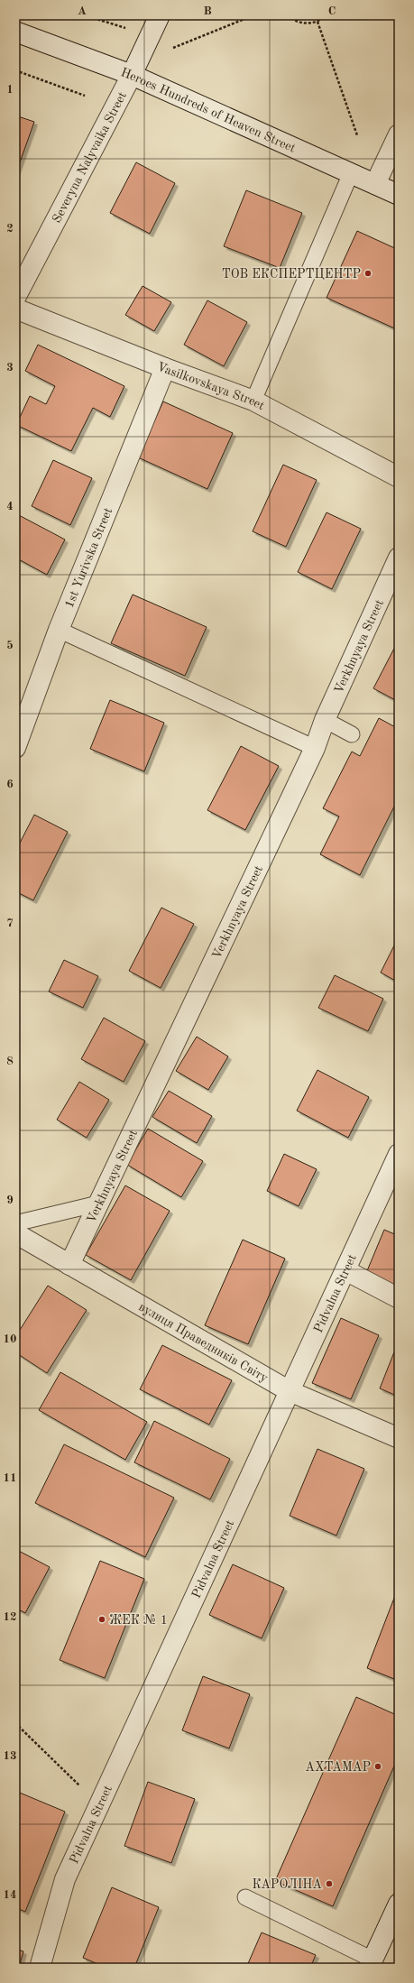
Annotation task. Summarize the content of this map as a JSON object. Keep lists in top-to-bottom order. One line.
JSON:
{"streets":{"street":["Heroes Hundreds of Heaven Street","Severyna Nalyvaika Street","Vasilkovskaya Street","1st Yurivska Street","Verkhnyaya Street","Pidvalna Street","вулиця Праведників Світу"]},"crossings":[["Heroes Hundreds of Heaven Street","Severyna Nalyvaika Street"],["Vasilkovskaya Street","1st Yurivska Street"],["Verkhnyaya Street","вулиця Праведників Світу"],["Pidvalna Street","вулиця Праведників Світу"]],"places":["ТОВ ЕКСПЕРТЦЕНТР","ЖЕК № 1","АХТАМАР","КАРОЛІНА"],"grid":{"columns":["A","B","C"],"rows":["1","2","3","4","5","6","7","8","9","10","11","12","13","14"]}}
